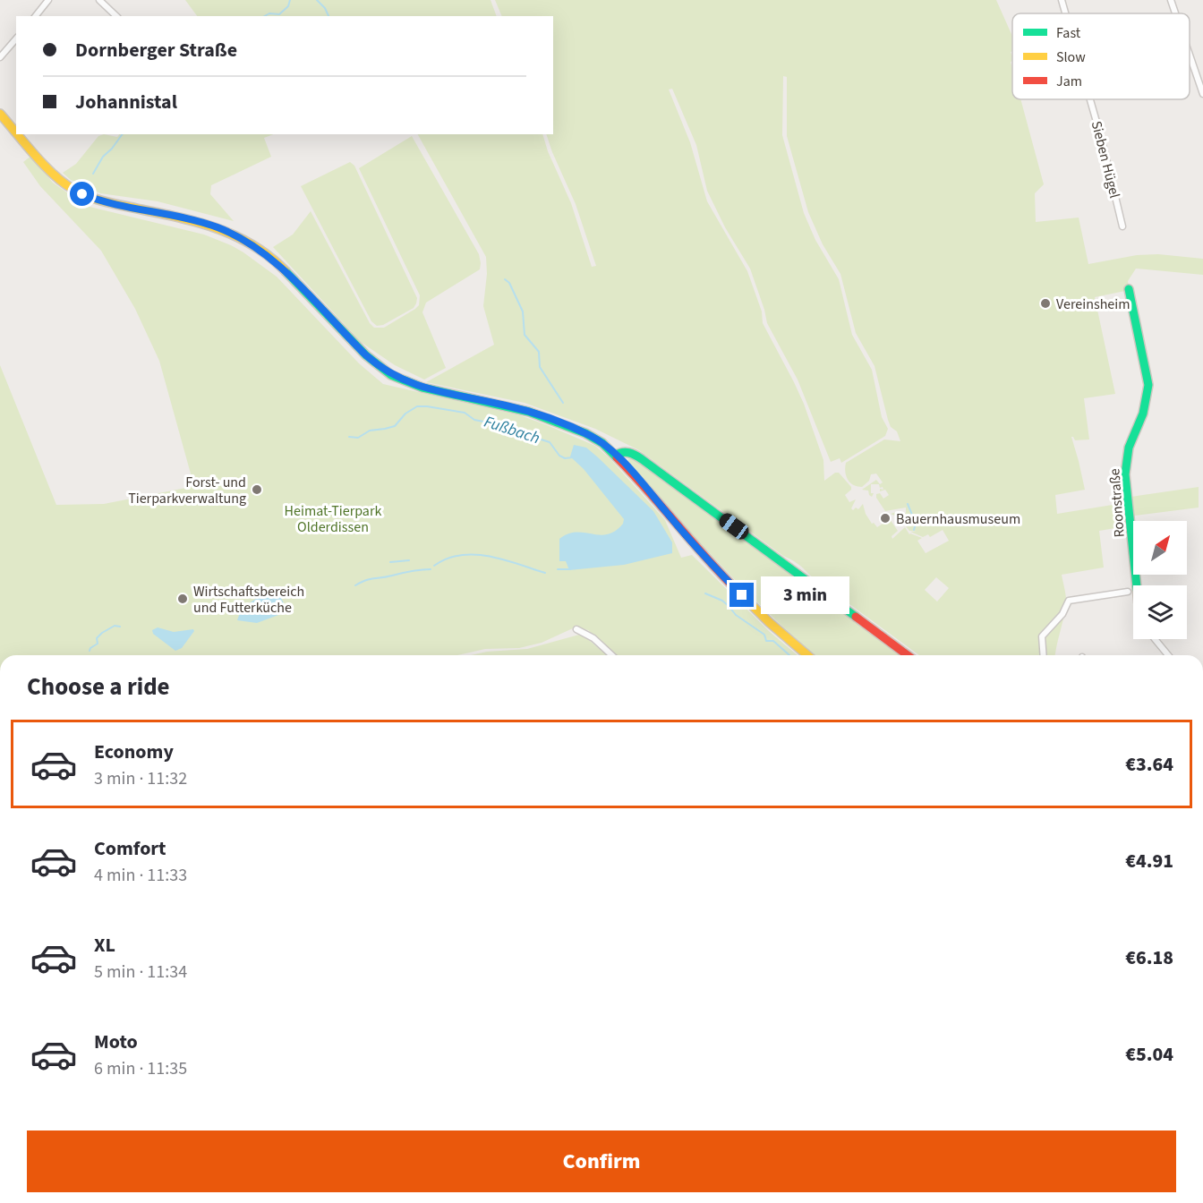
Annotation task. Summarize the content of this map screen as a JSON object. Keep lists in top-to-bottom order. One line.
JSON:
{"streets":{"main road":["Roonstraße"],"street":["Sieben Hügel"]},"water":["Fußbach"],"parks":["Heimat-Tierpark Olderdissen"],"places":["Vereinsheim","Forst- und Tierparkverwaltung","Bauernhausmuseum","Wirtschaftsbereich und Futterküche"],"legend":["Fast","Slow","Jam"],"north":"top right","page":{"banner":["Dornberger Straße","Johannistal"],"bubble":"3 min","heading":"Choose a ride","list":[{"name":"Economy","note":"3 min · 11:32","value":"€3.64"},{"name":"Comfort","note":"4 min · 11:33","value":"€4.91"},{"name":"XL","note":"5 min · 11:34","value":"€6.18"},{"name":"Moto","note":"6 min · 11:35","value":"€5.04"}],"buttons":"Confirm"}}
